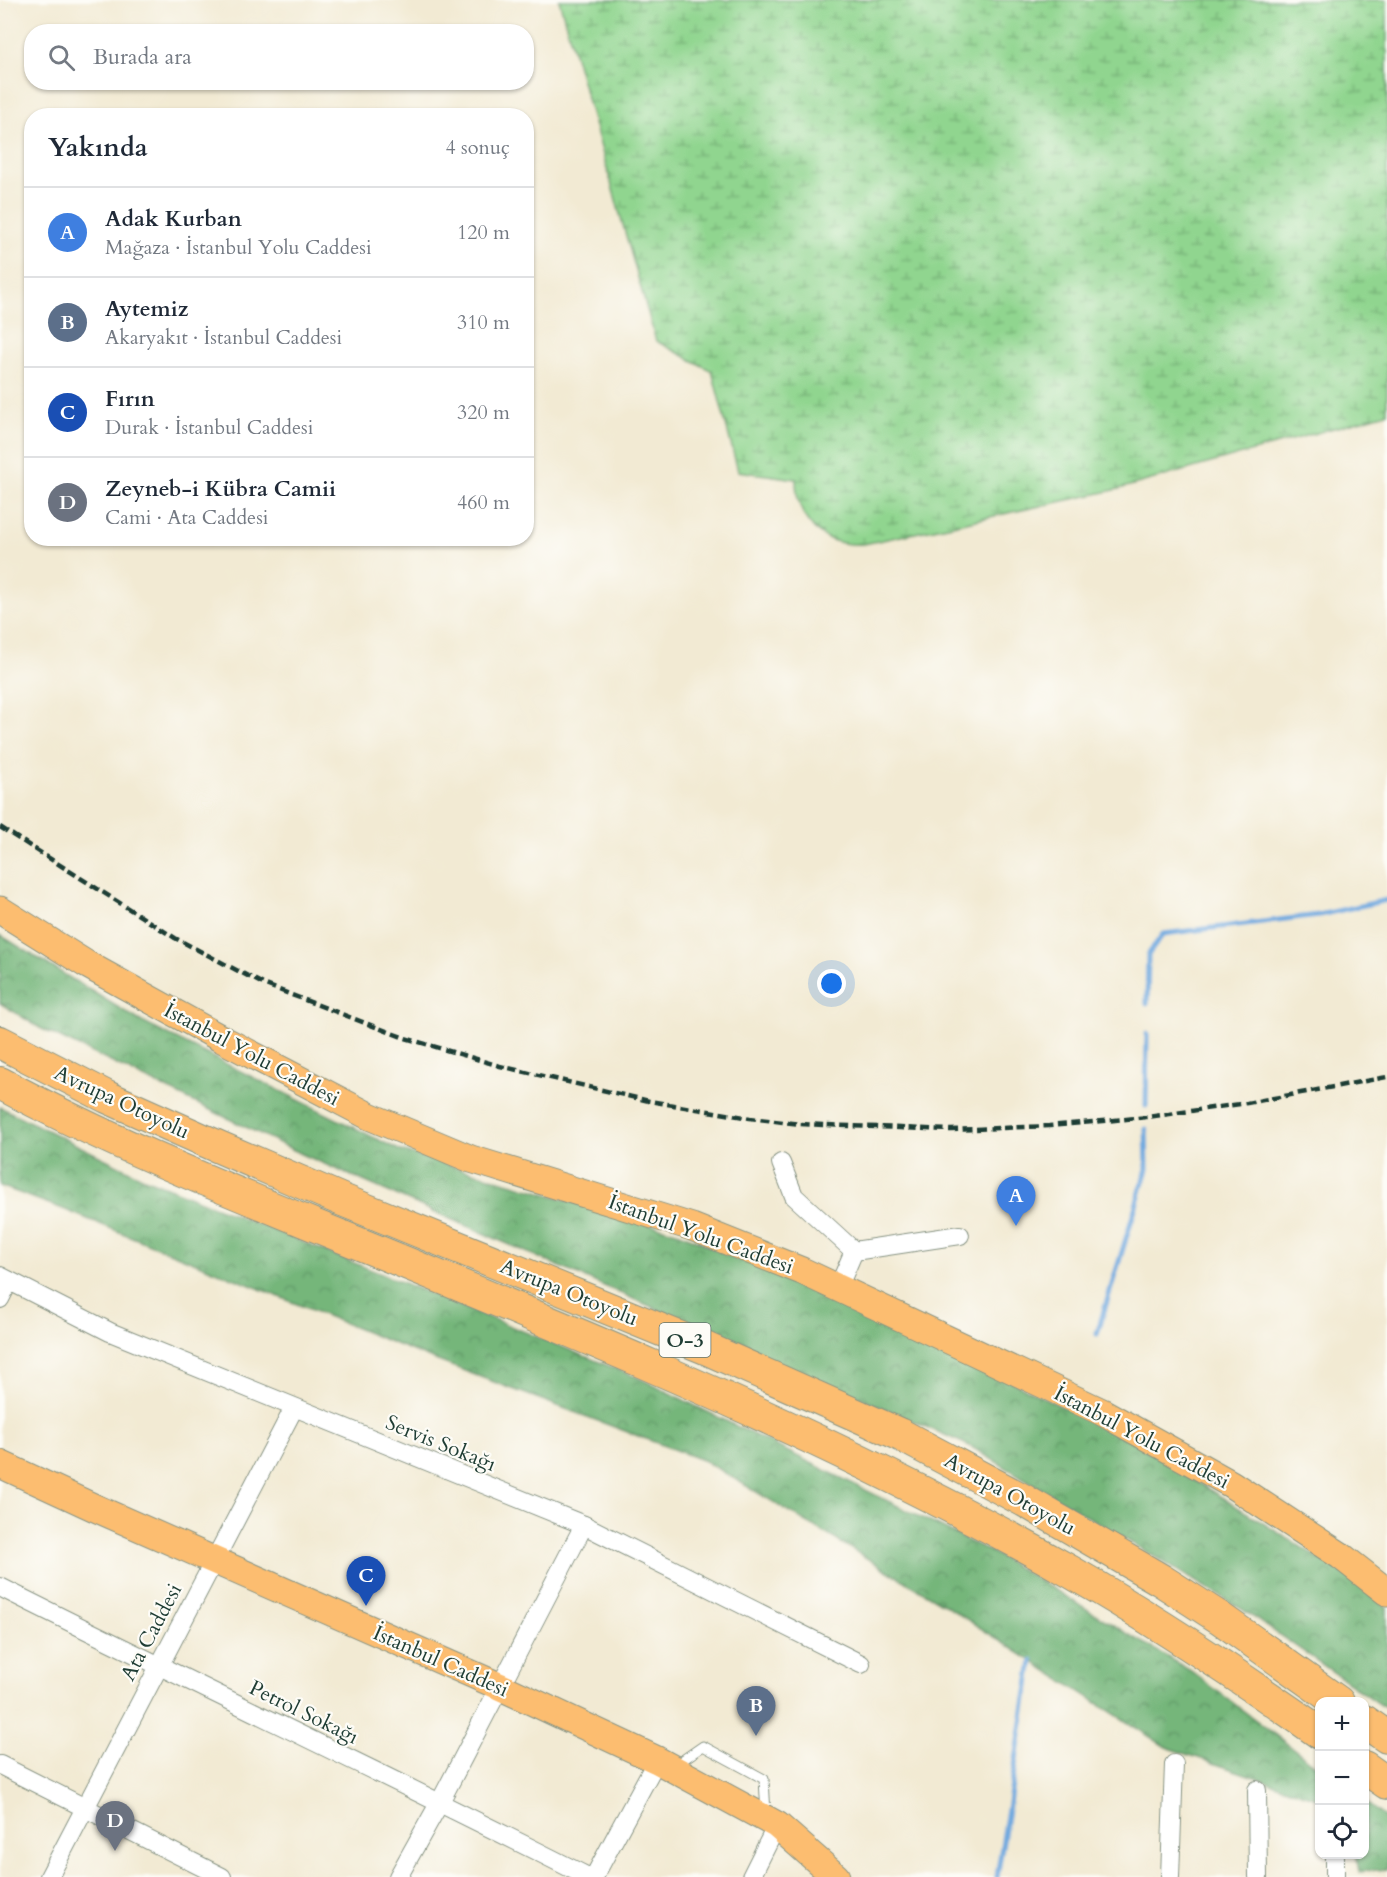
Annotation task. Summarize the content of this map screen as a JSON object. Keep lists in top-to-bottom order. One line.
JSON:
{"streets":{"highway":["Avrupa Otoyolu","O-3"],"main road":["İstanbul Yolu Caddesi","İstanbul Caddesi"],"street":["Servis Sokağı","Ata Caddesi","Petrol Sokağı"]},"crossings":[["Servis Sokağı","Ata Caddesi"],["Ata Caddesi","İstanbul Caddesi"],["Ata Caddesi","Petrol Sokağı"]],"page":{"search":"Burada ara","heading":["Yakında","4 sonuç"],"list":[{"mark":"A","name":"Adak Kurban","note":"Mağaza · İstanbul Yolu Caddesi","value":"120 m"},{"mark":"B","name":"Aytemiz","note":"Akaryakıt · İstanbul Caddesi","value":"310 m"},{"mark":"C","name":"Fırın","note":"Durak · İstanbul Caddesi","value":"320 m"},{"mark":"D","name":"Zeyneb-i Kübra Camii","note":"Cami · Ata Caddesi","value":"460 m"}],"pins":["A","C","B","D"],"map_buttons":["+","−"]}}
